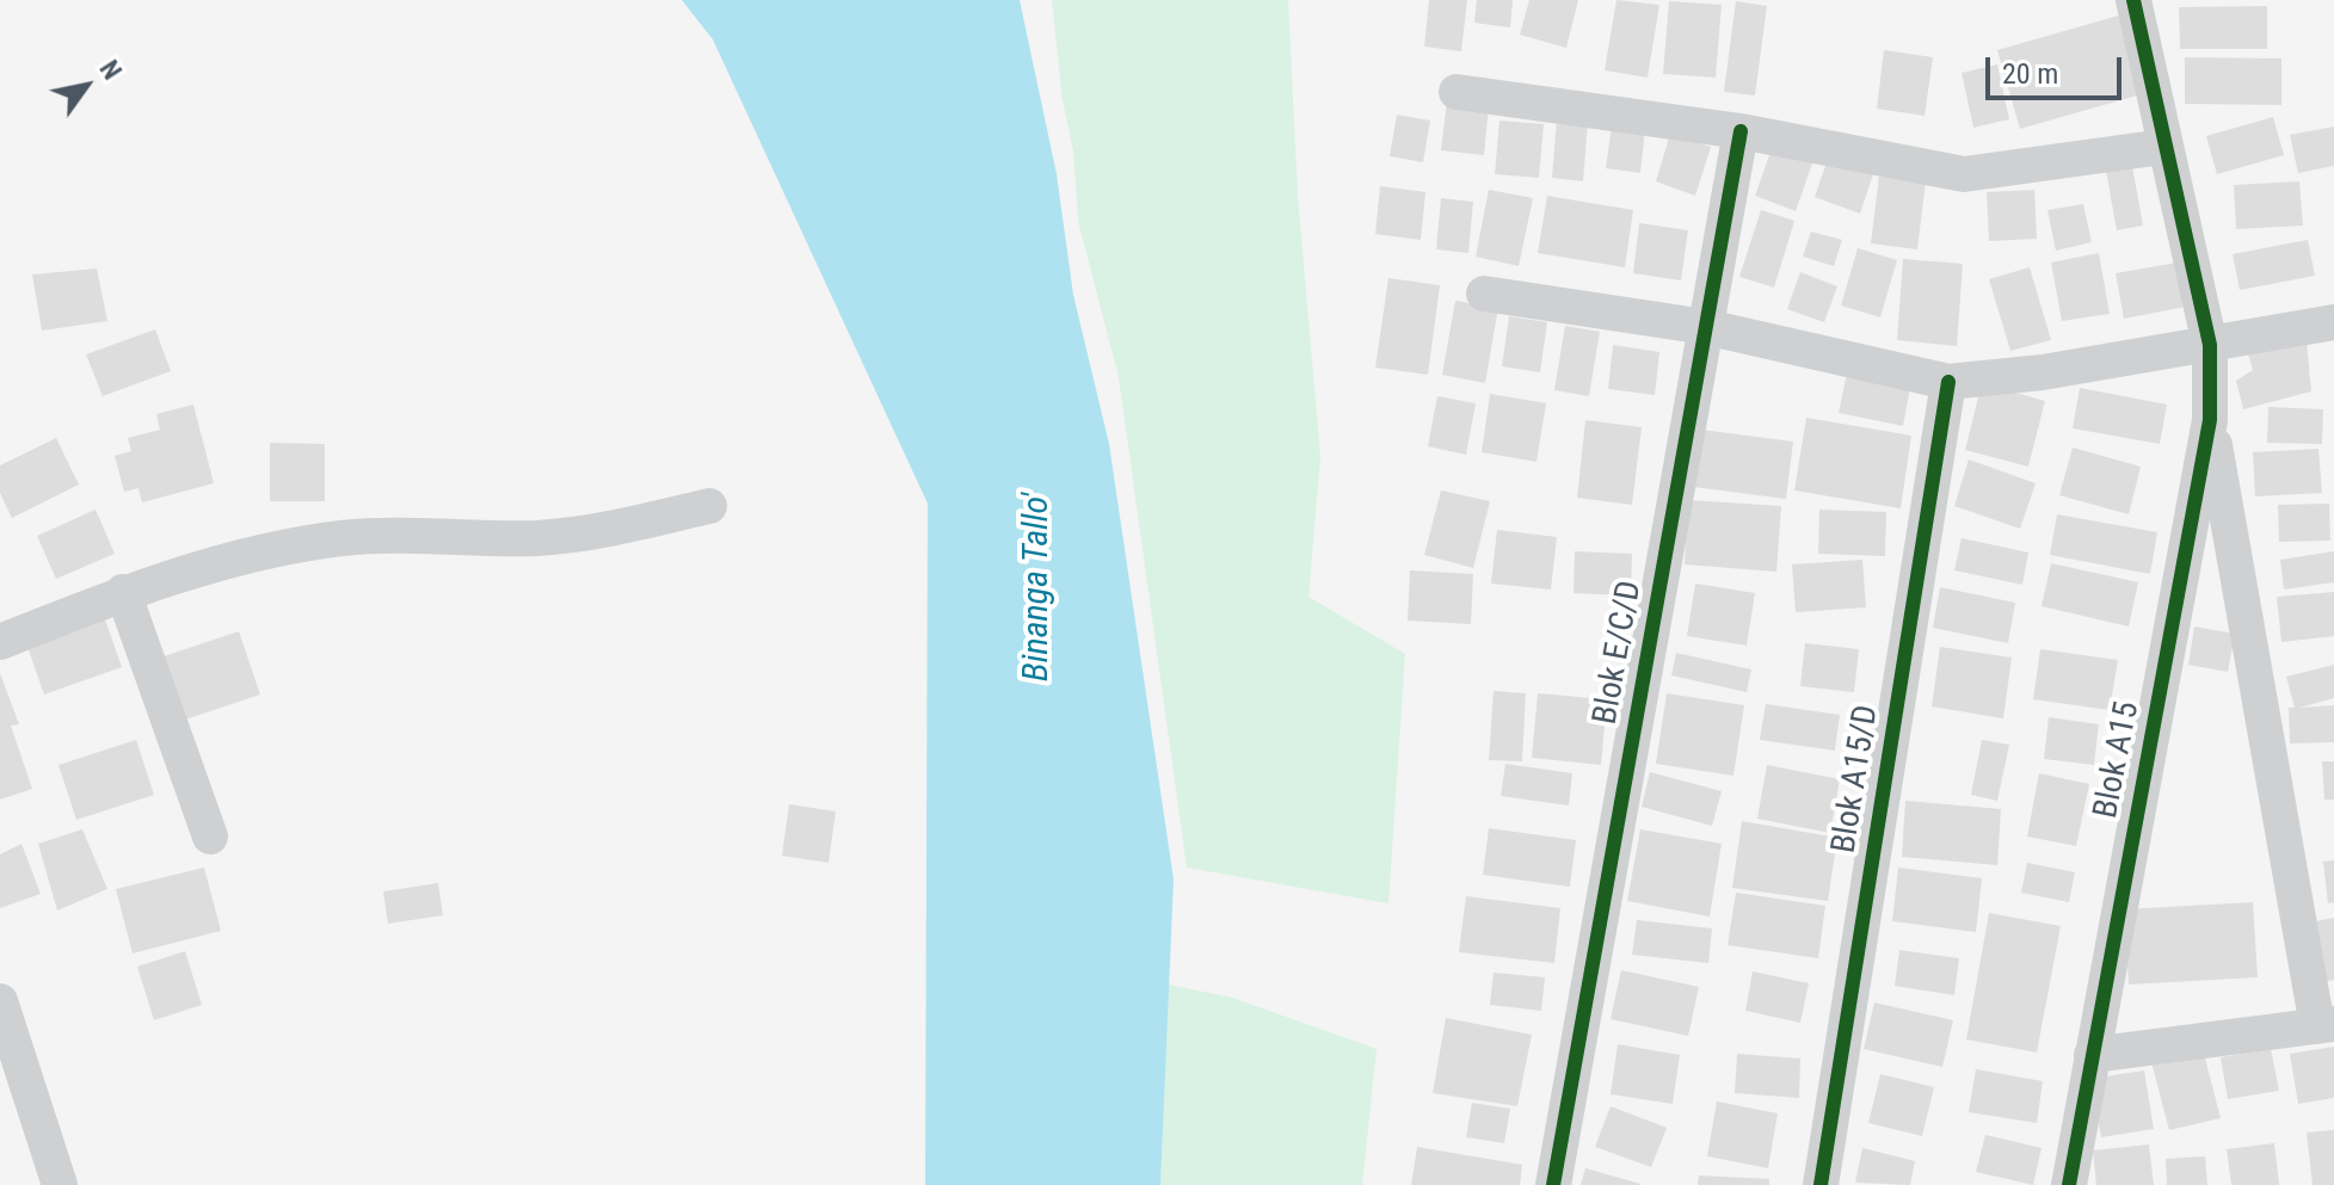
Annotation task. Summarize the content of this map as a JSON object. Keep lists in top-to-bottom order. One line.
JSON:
{"streets":{"street":["Blok E/C/D","Blok A15","Blok A15/D"]},"water":["Binanga Tallo'"],"scale_bar":"20 m","north":"top right"}
